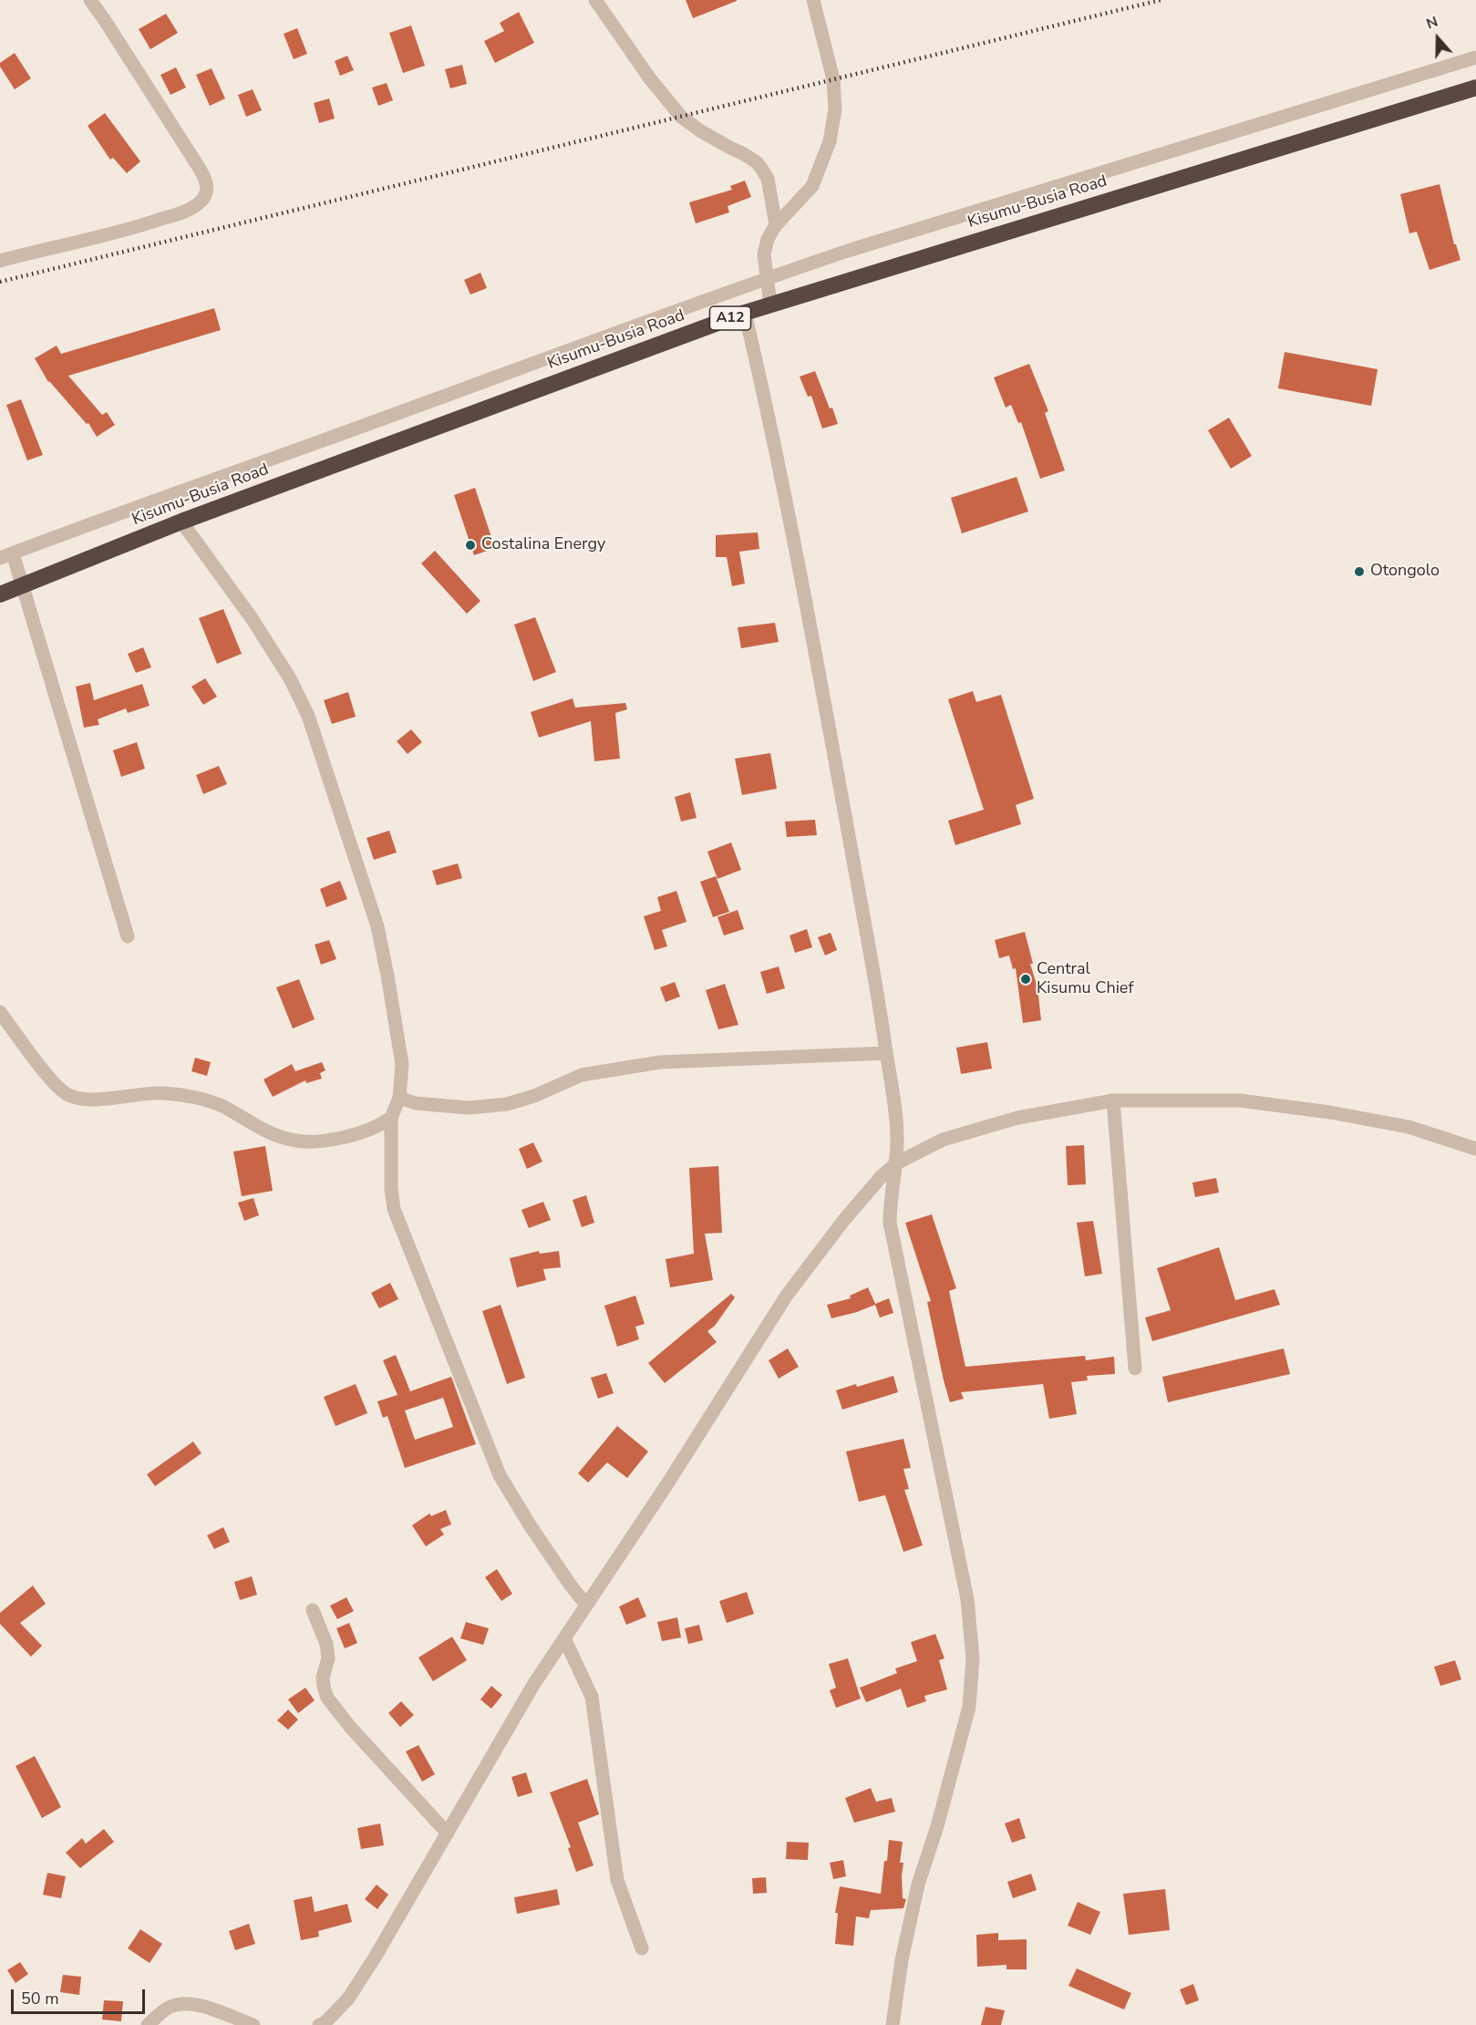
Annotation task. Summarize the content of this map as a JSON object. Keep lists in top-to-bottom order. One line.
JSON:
{"streets":{"highway":["Kisumu-Busia Road","A12"]},"places":["Costalina Energy","Otongolo","Central Kisumu Chief"],"scale_bar":"50 m","north":"top"}
